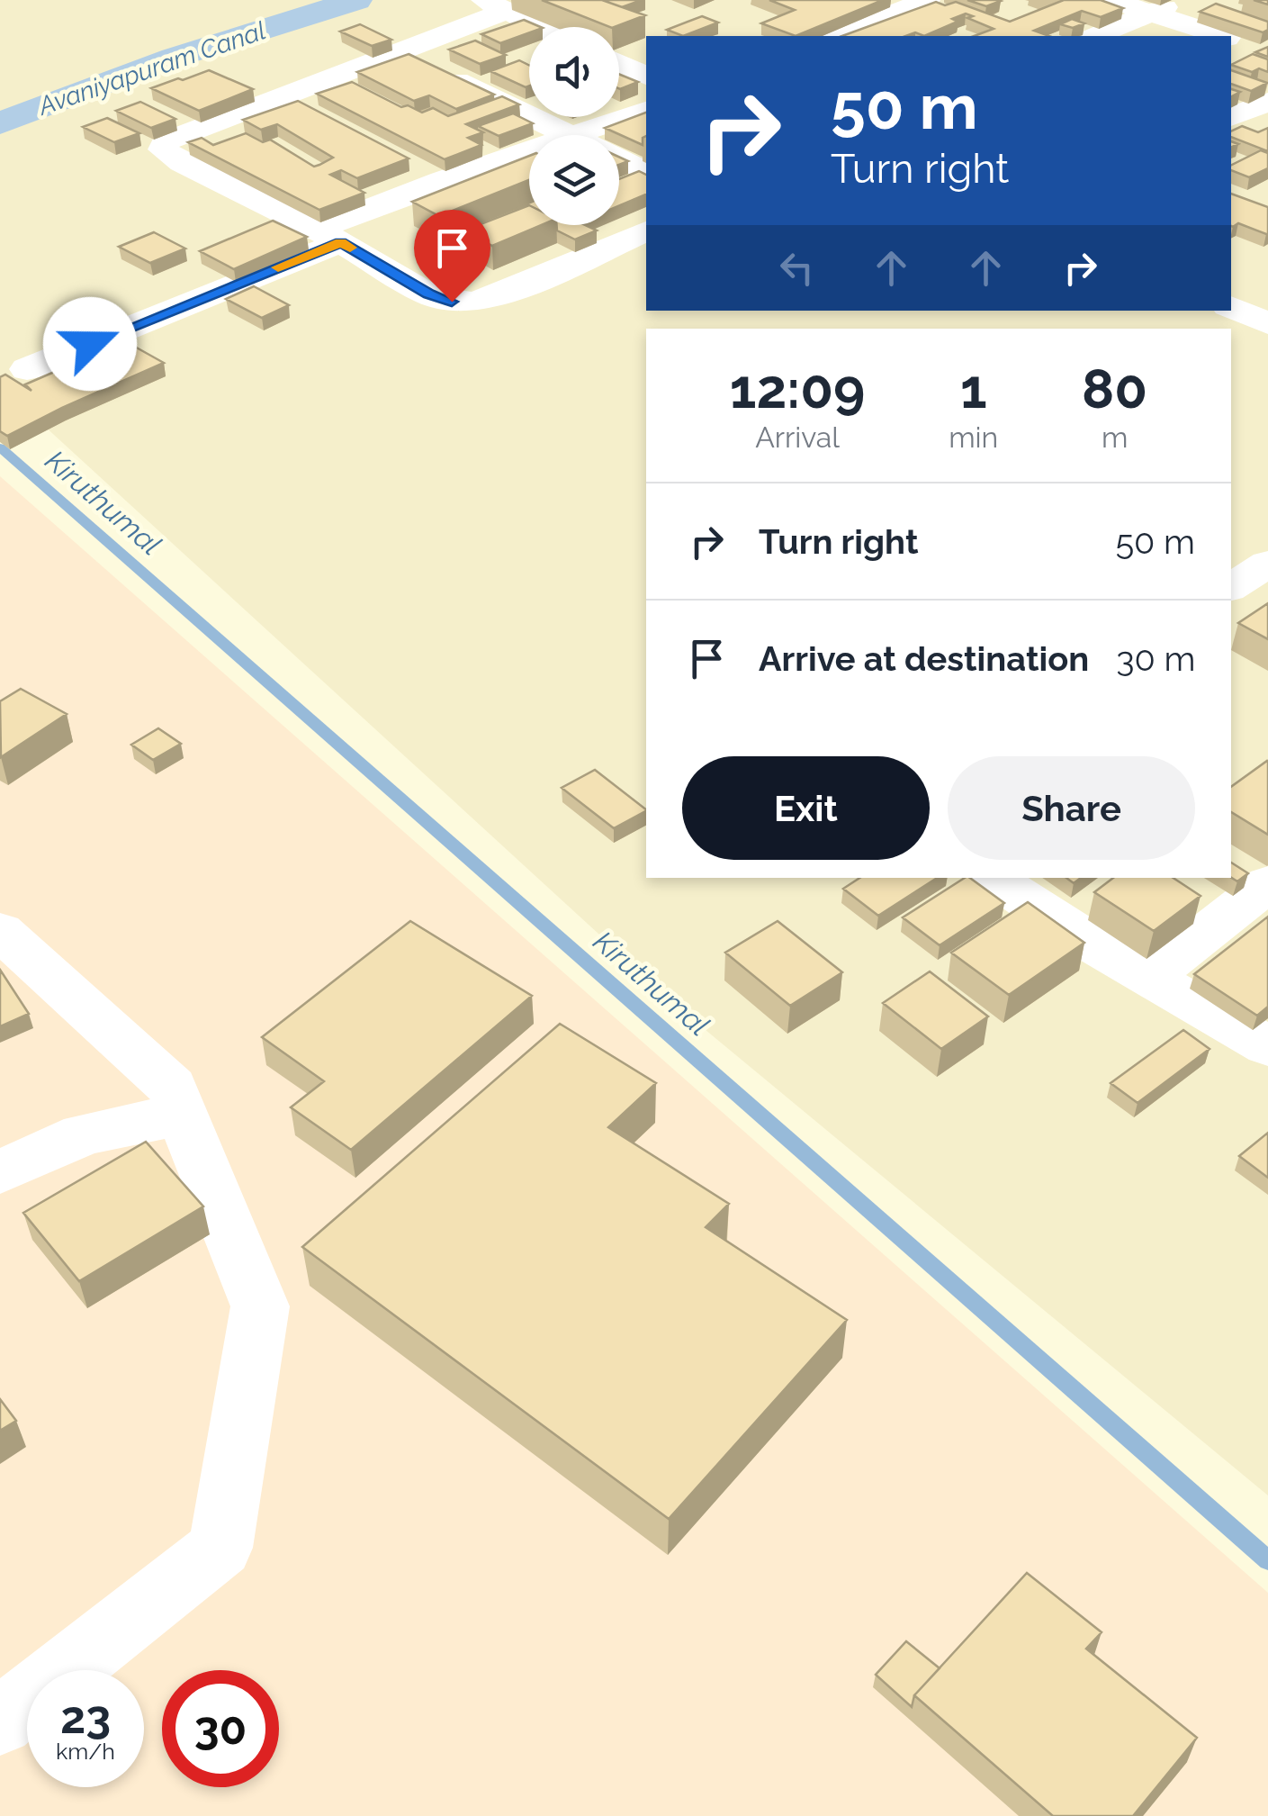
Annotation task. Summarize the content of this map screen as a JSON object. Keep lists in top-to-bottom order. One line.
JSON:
{"water":["Avaniyapuram Canal","Kiruthumal"],"page":{"turn":["50 m","Turn right"],"eta":["12:09","Arrival","1","min","80","m"],"list":[{"name":"Turn right","value":"50 m"},{"name":"Arrive at destination","value":"30 m"}],"buttons":["Exit","Share"],"speed":"23 km/h","limit":"30"}}
